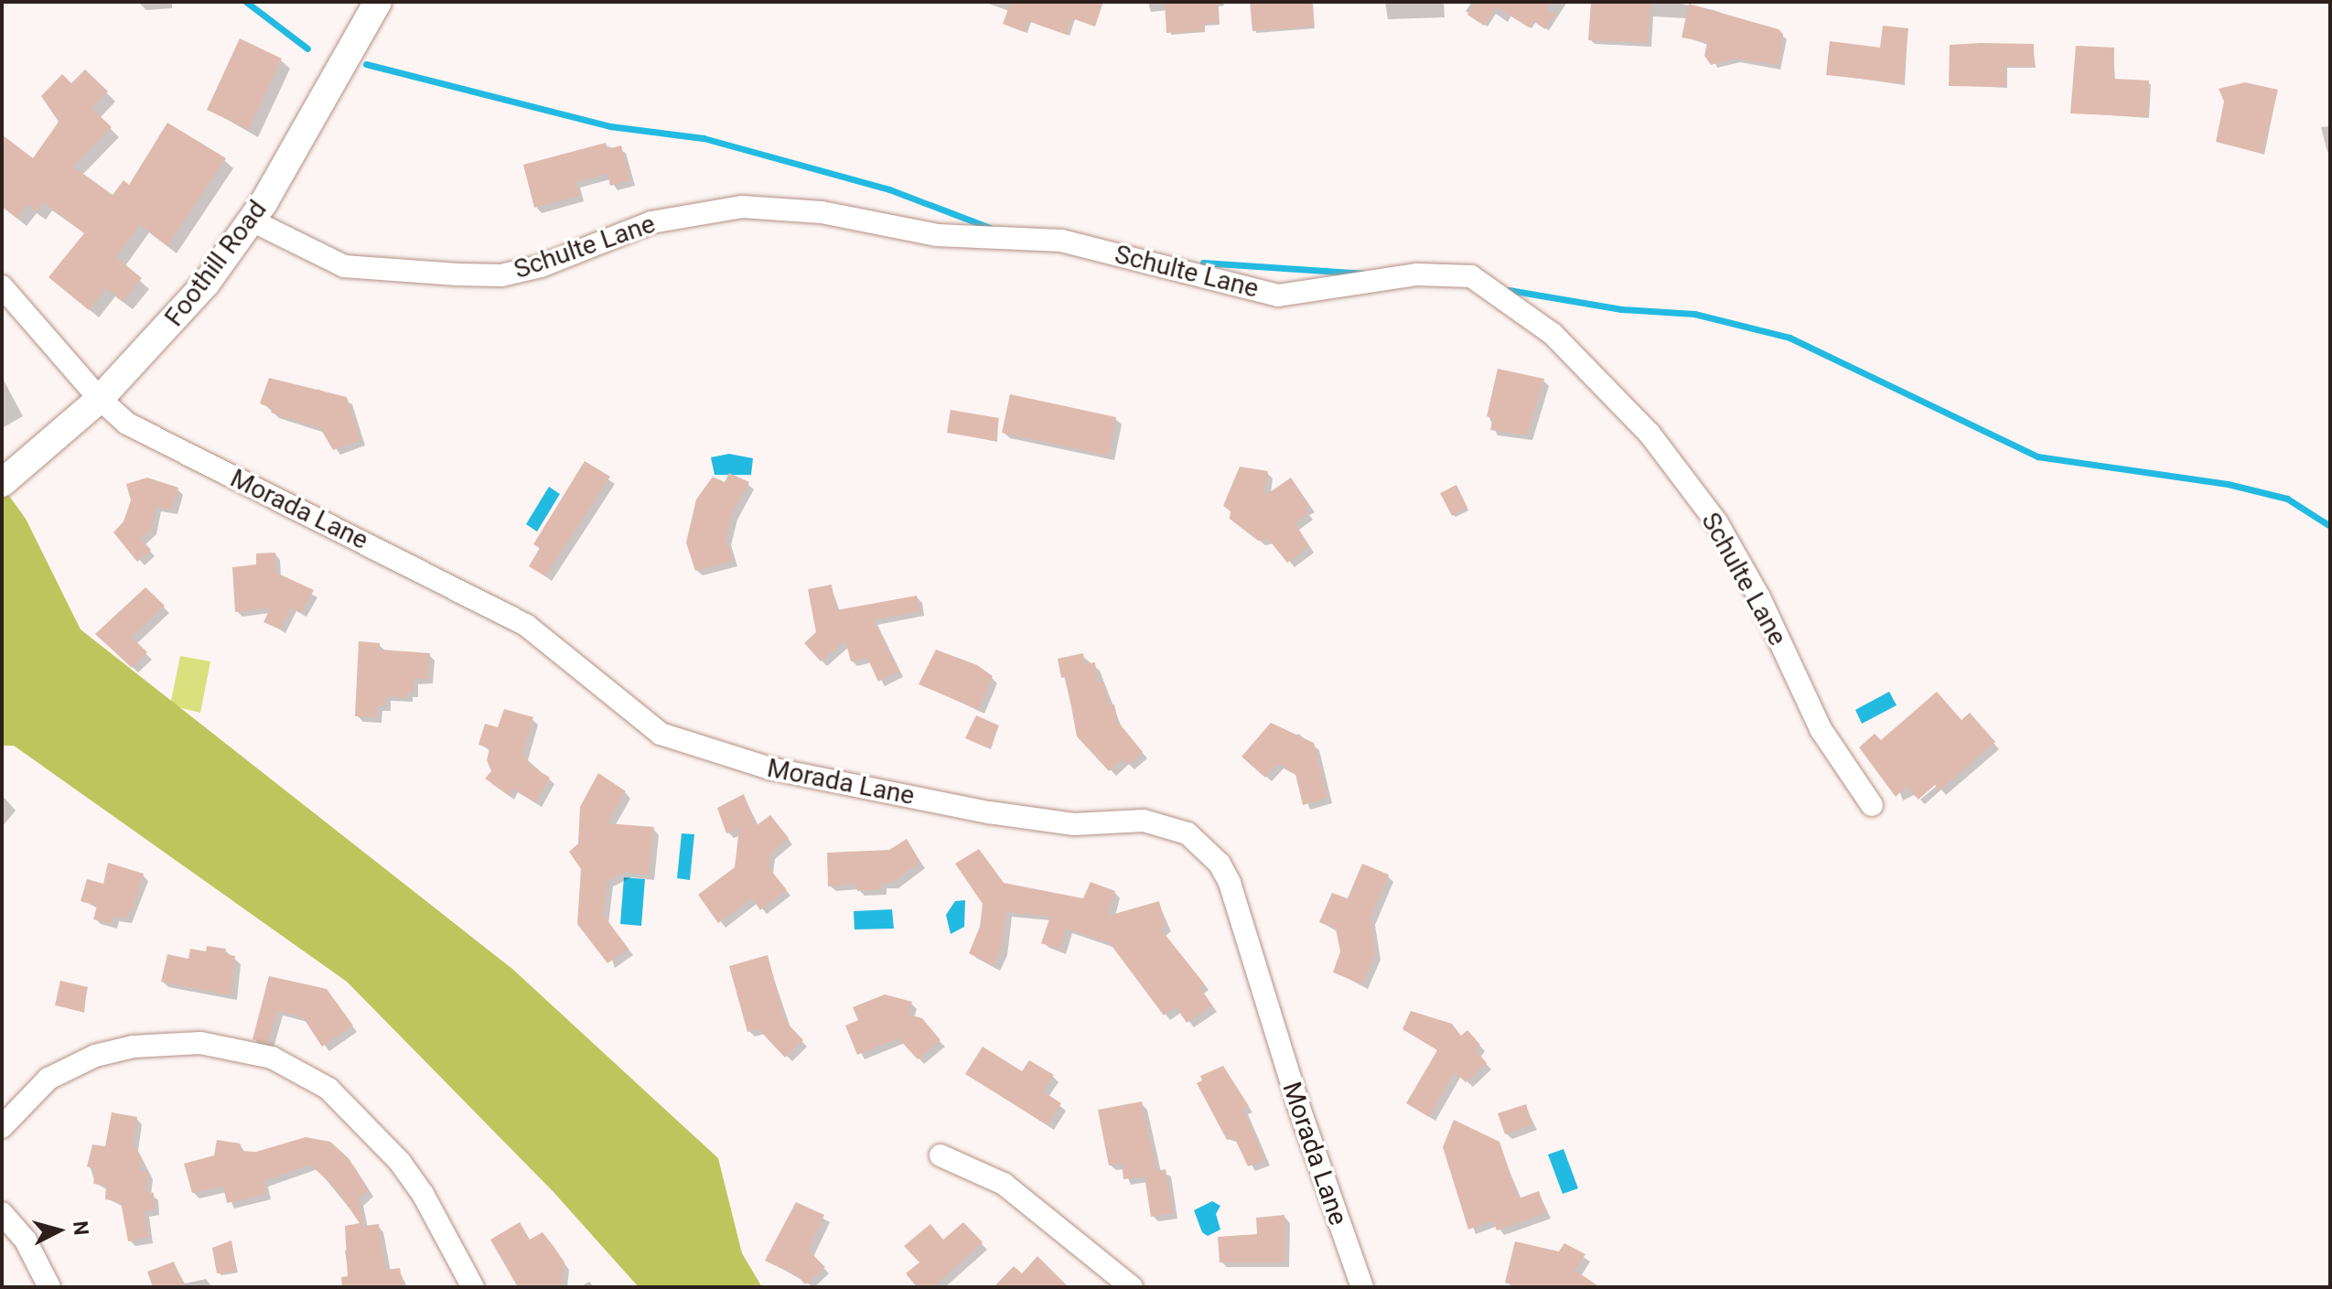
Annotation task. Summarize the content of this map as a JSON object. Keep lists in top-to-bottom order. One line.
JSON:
{"streets":{"main road":["Foothill Road"],"street":["Schulte Lane","Morada Lane"]},"crossings":[["Schulte Lane","Foothill Road"],["Foothill Road","Morada Lane"]],"north":"right"}
